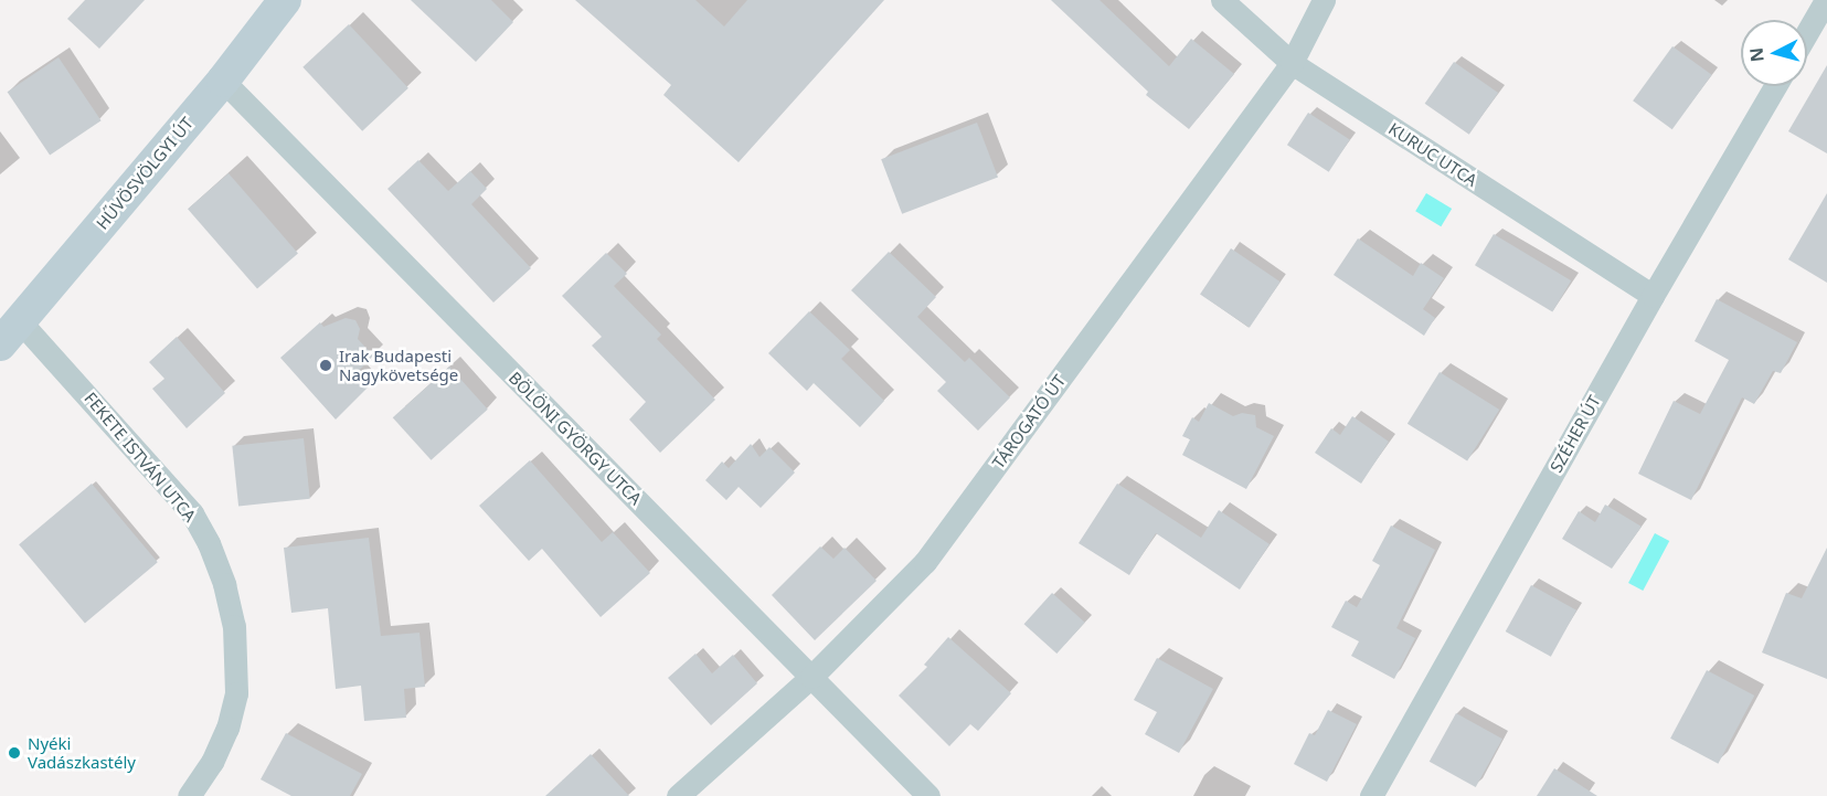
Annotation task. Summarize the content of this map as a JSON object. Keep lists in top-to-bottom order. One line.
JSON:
{"streets":{"main road":["HŰVÖSVÖLGYI ÚT"],"street":["KURUC UTCA","TÁROGATÓ ÚT","SZÉHER ÚT","BÖLÖNI GYÖRGY UTCA","FEKETE ISTVÁN UTCA"]},"crossings":[["KURUC UTCA","TÁROGATÓ ÚT"],["KURUC UTCA","SZÉHER ÚT"],["HŰVÖSVÖLGYI ÚT","BÖLÖNI GYÖRGY UTCA"],["HŰVÖSVÖLGYI ÚT","FEKETE ISTVÁN UTCA"],["TÁROGATÓ ÚT","BÖLÖNI GYÖRGY UTCA"]],"places":["Irak Budapesti Nagykövetsége","Nyéki Vadászkastély"],"north":"left"}
